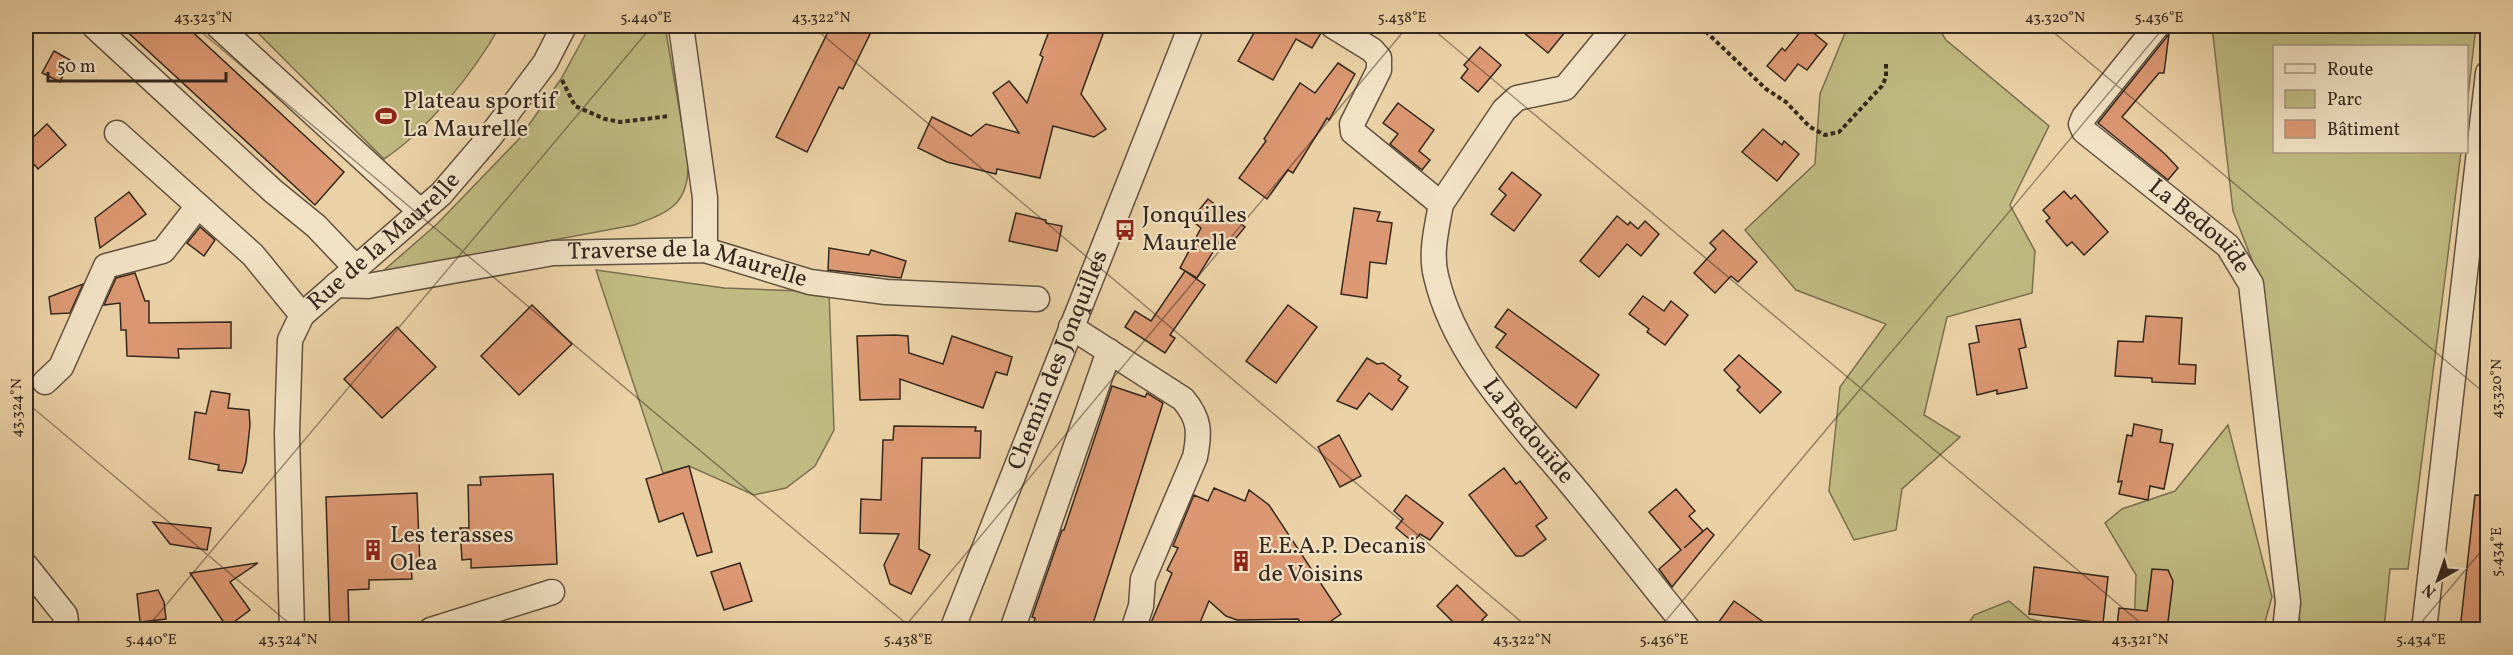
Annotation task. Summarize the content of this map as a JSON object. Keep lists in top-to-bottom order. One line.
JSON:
{"streets":{"street":["La Bedouïde","Rue de la Maurelle","Traverse de la Maurelle","Chemin des Jonquilles"]},"crossings":[["Rue de la Maurelle","Traverse de la Maurelle"]],"places":{"sports":["Plateau sportif La Maurelle"],"bus stop":["Jonquilles Maurelle"],"building":["Les terasses Olea","E.E.A.P. Decanis de Voisins"]},"legend":["Route","Parc","Bâtiment"],"scale_bar":"50 m","north":"bottom left","coordinates":["43.323°N","5.440°E","43.322°N","5.438°E","43.320°N","5.436°E","43.324°N","5.434°E","43.321°N"]}
